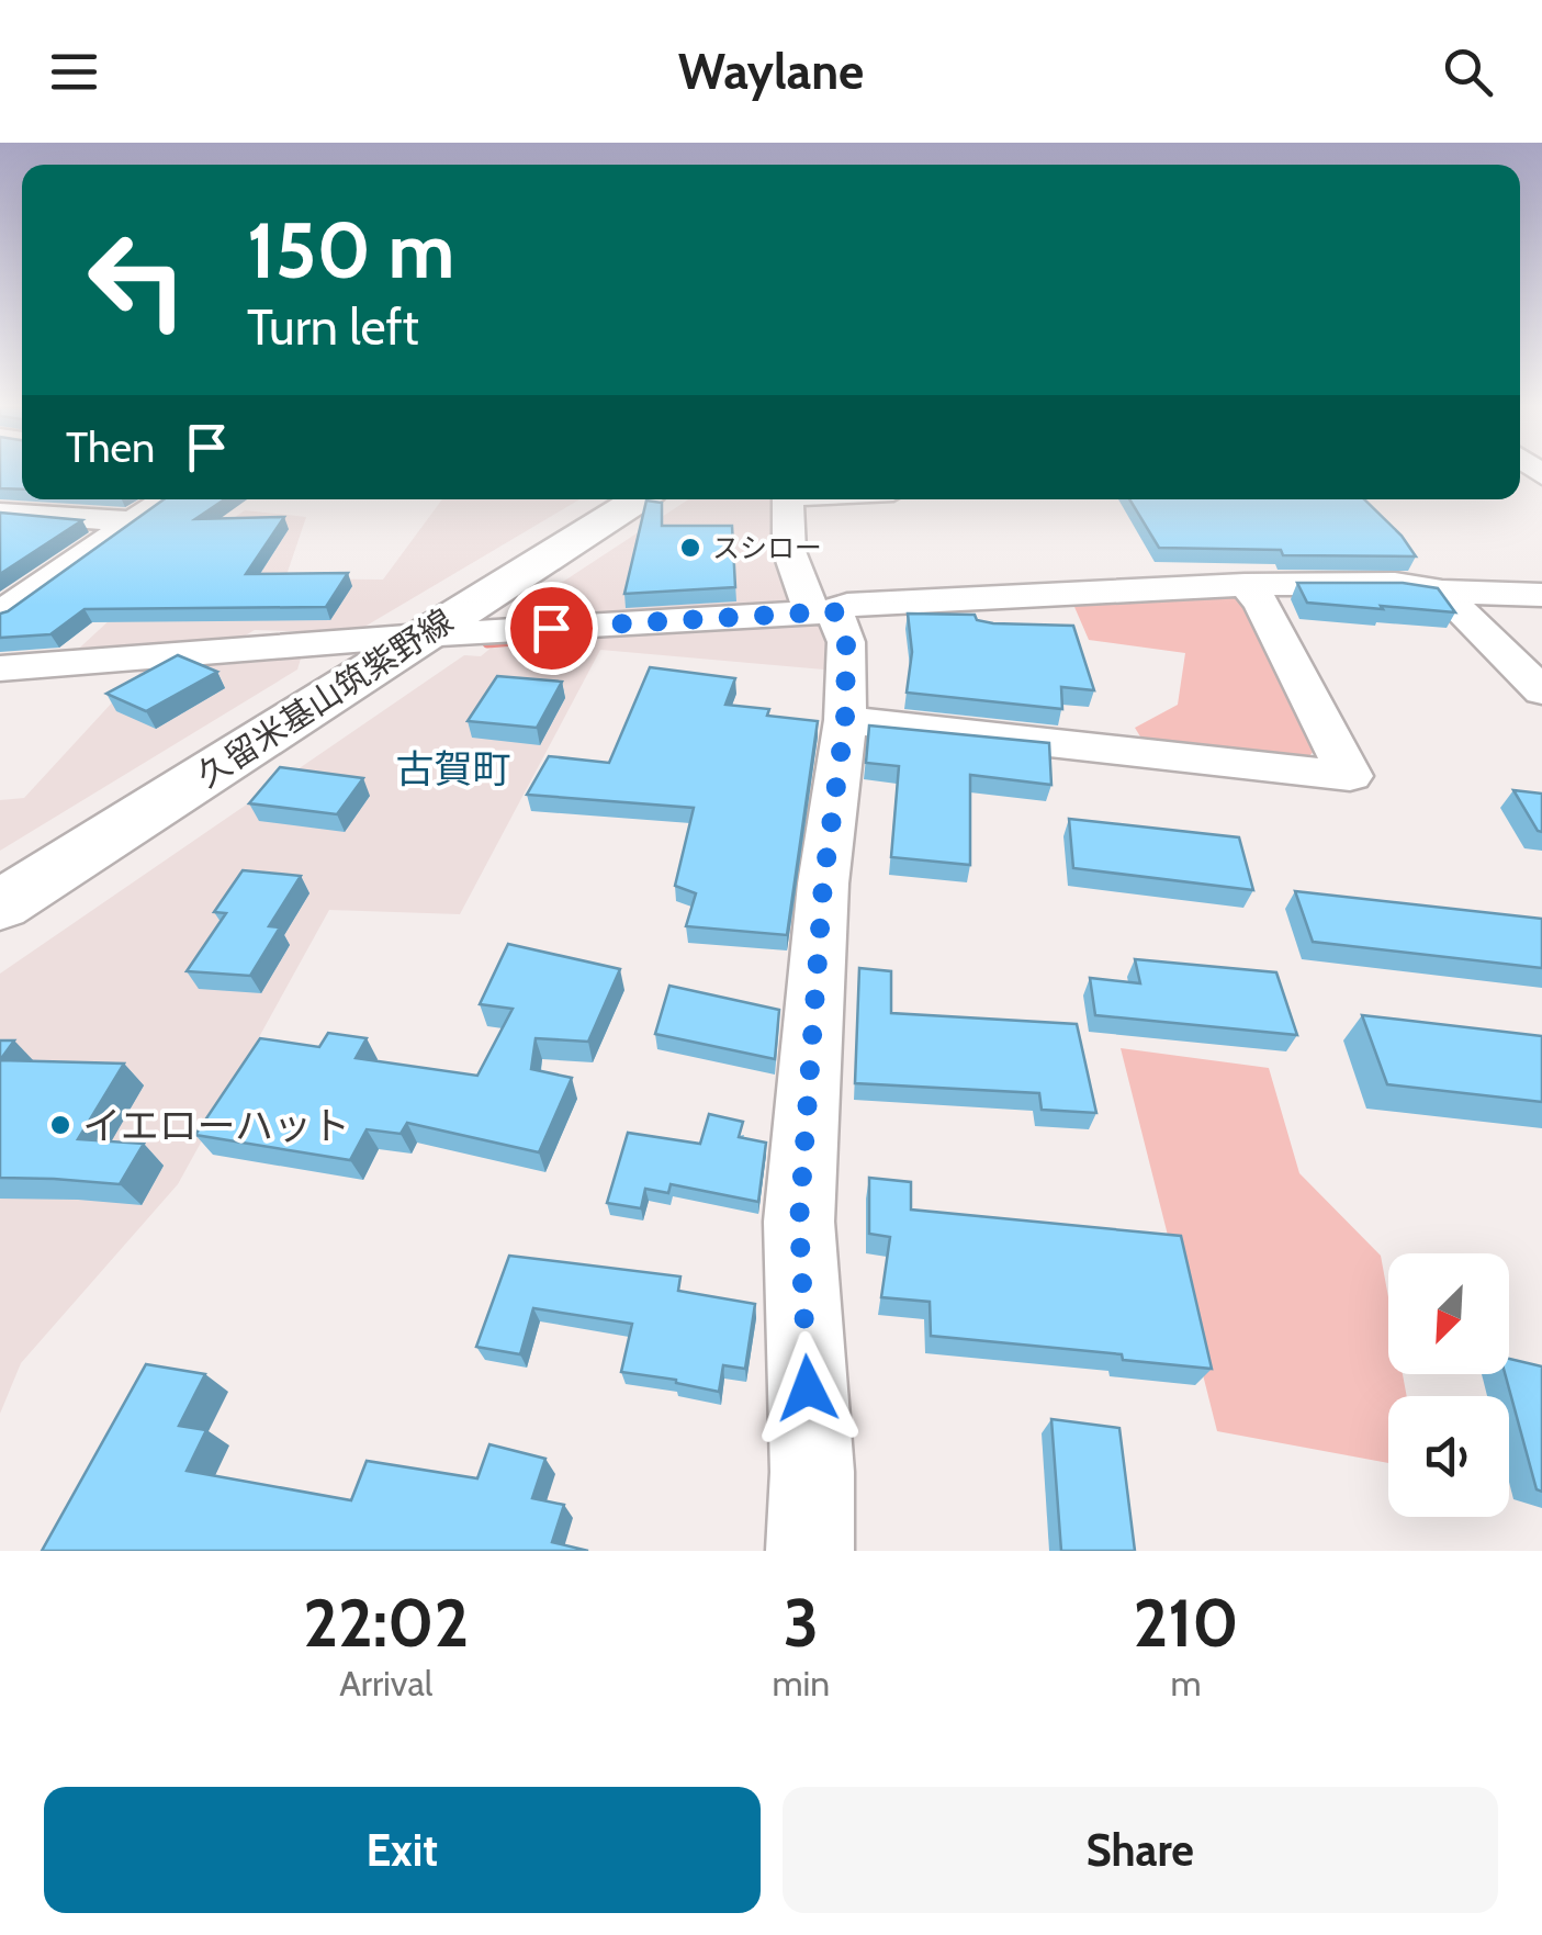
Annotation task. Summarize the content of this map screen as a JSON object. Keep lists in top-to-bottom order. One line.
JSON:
{"streets":{"main road":["久留米基山筑紫野線"]},"districts":["古賀町"],"places":["スシロー","イエローハット"],"north":"bottom left","page":{"header":"Waylane","turn":["150 m","Turn left"],"then":"Then","eta":["22:02","Arrival","3","min","210","m"],"buttons":["Exit","Share"]}}
